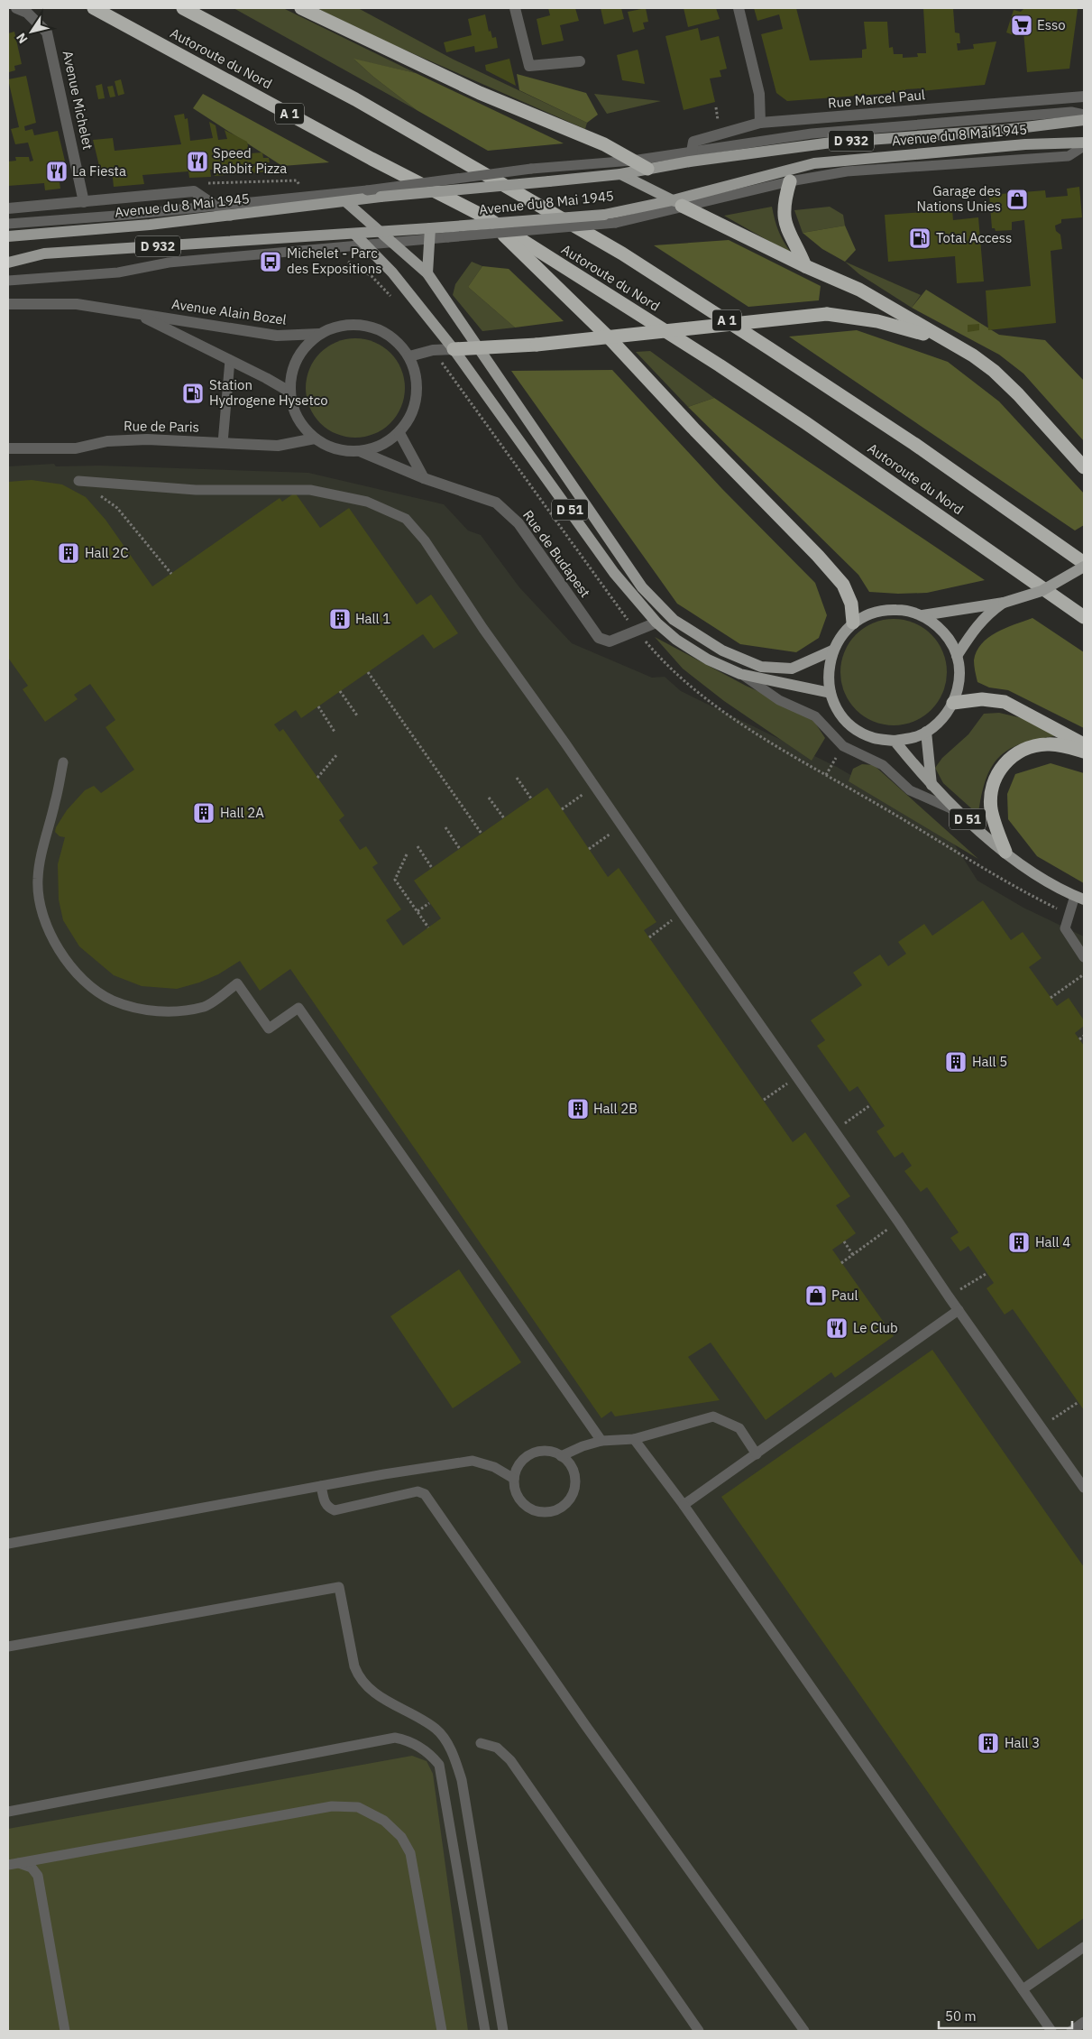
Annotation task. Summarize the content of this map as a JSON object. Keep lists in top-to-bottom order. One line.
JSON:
{"streets":{"highway":["Autoroute du Nord","A 1"],"main road":["Avenue du 8 Mai 1945","D 932","D 51"],"street":["Rue Marcel Paul","Avenue Michelet","Avenue Alain Bozel","Rue de Paris","Rue de Budapest"]},"crossings":[["Rue Marcel Paul","Avenue du 8 Mai 1945"],["Avenue Michelet","Avenue du 8 Mai 1945"],["Avenue du 8 Mai 1945","D 51"],["Avenue Alain Bozel","Rue de Paris"],["Avenue Alain Bozel","Rue de Budapest"],["Rue de Paris","Rue de Budapest"],["D 51","Rue de Budapest"]],"places":{"supermarket":["Esso"],"restaurant":["Speed Rabbit Pizza","La Fiesta","Le Club"],"shop":["Garage des Nations Unies","Paul"],"fuel station":["Total Access","Station Hydrogene Hysetco"],"bus stop":["Michelet - Parc des Expositions"],"building":["Hall 2C","Hall 1","Hall 2A","Hall 5","Hall 2B","Hall 4","Hall 3"]},"scale_bar":"50 m","north":"bottom left"}
